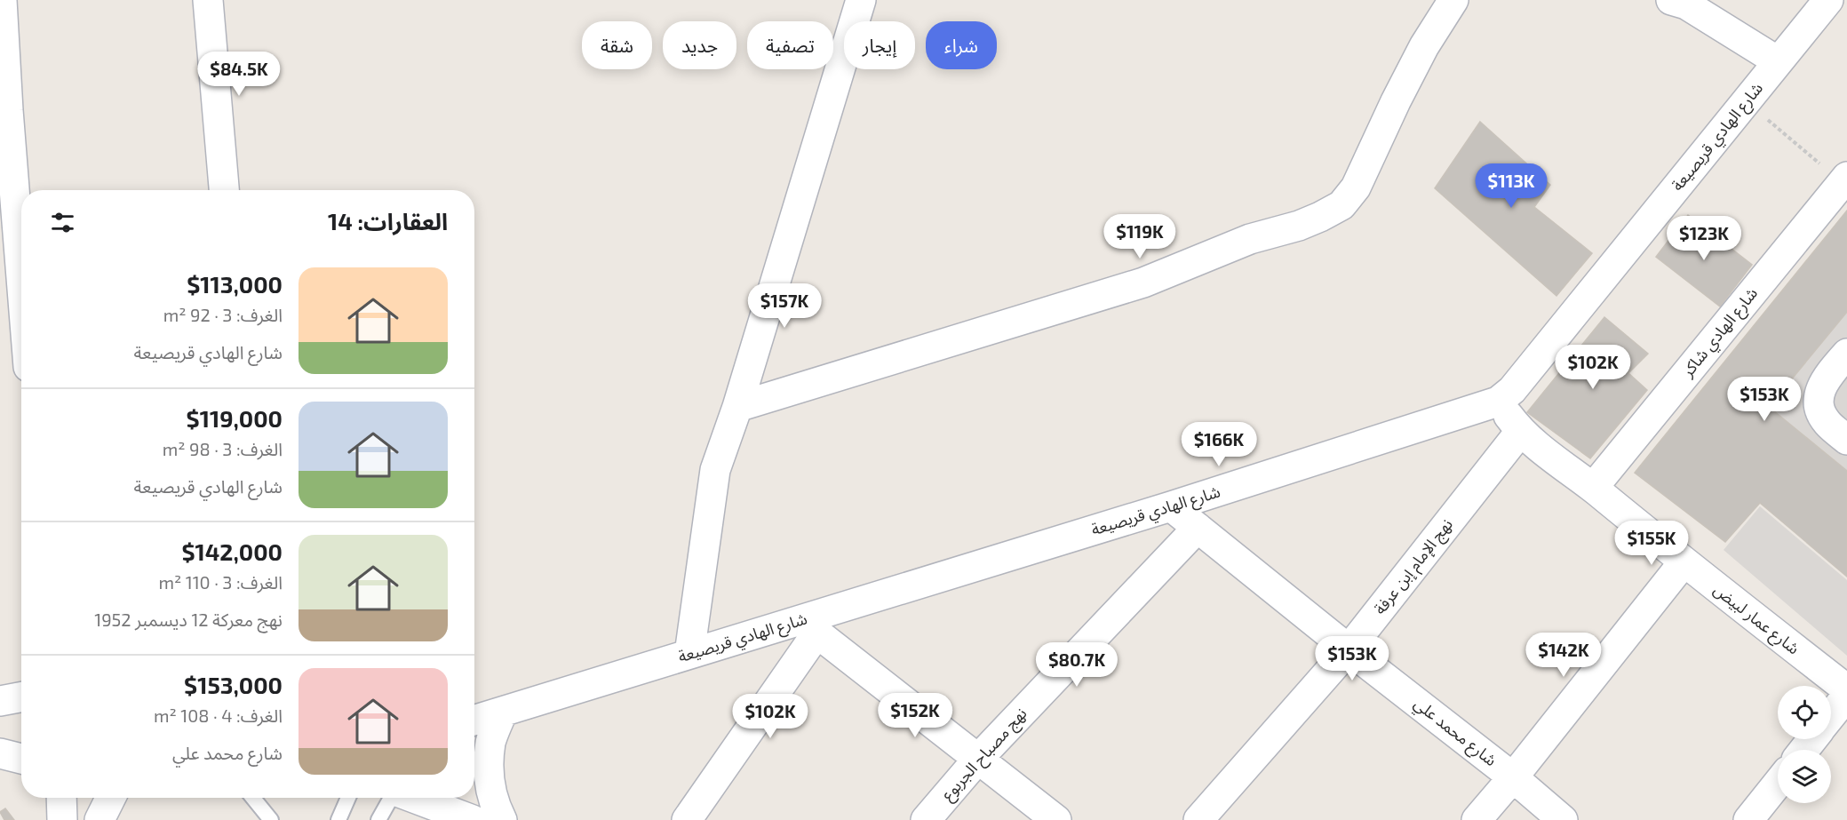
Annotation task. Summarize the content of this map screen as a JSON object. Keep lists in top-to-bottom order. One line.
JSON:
{"streets":{"street":["شارع الهادي قريصيعة","شارع الهادي شاكر","نهج الإمام إبن عرفة","شارع عمار لبيض","شارع محمد علي","نهج مصباح الجربوع"]},"crossings":[["شارع الهادي قريصيعة","شارع عمار لبيض"],["شارع الهادي قريصيعة","شارع محمد علي"],["شارع الهادي شاكر","شارع عمار لبيض"],["نهج الإمام إبن عرفة","شارع عمار لبيض"],["نهج الإمام إبن عرفة","شارع محمد علي"],["شارع محمد علي","نهج مصباح الجربوع"]],"page":{"chip":["شراء","إيجار","تصفية","جديد","شقة"],"price":["$84.5K","$113K","$119K","$123K","$157K","$102K","$153K","$166K","$155K","$142K","$153K","$80.7K","$152K","$102K"],"heading":"العقارات: 14","list":[{"name":"$113,000","note":"الغرف: 3 · 92 m² · شارع الهادي قريصيعة"},{"name":"$119,000","note":"الغرف: 3 · 98 m² · شارع الهادي قريصيعة"},{"name":"$142,000","note":"الغرف: 3 · 110 m² · نهج معركة 12 ديسمبر 1952"},{"name":"$153,000","note":"الغرف: 4 · 108 m² · شارع محمد علي"}]}}
